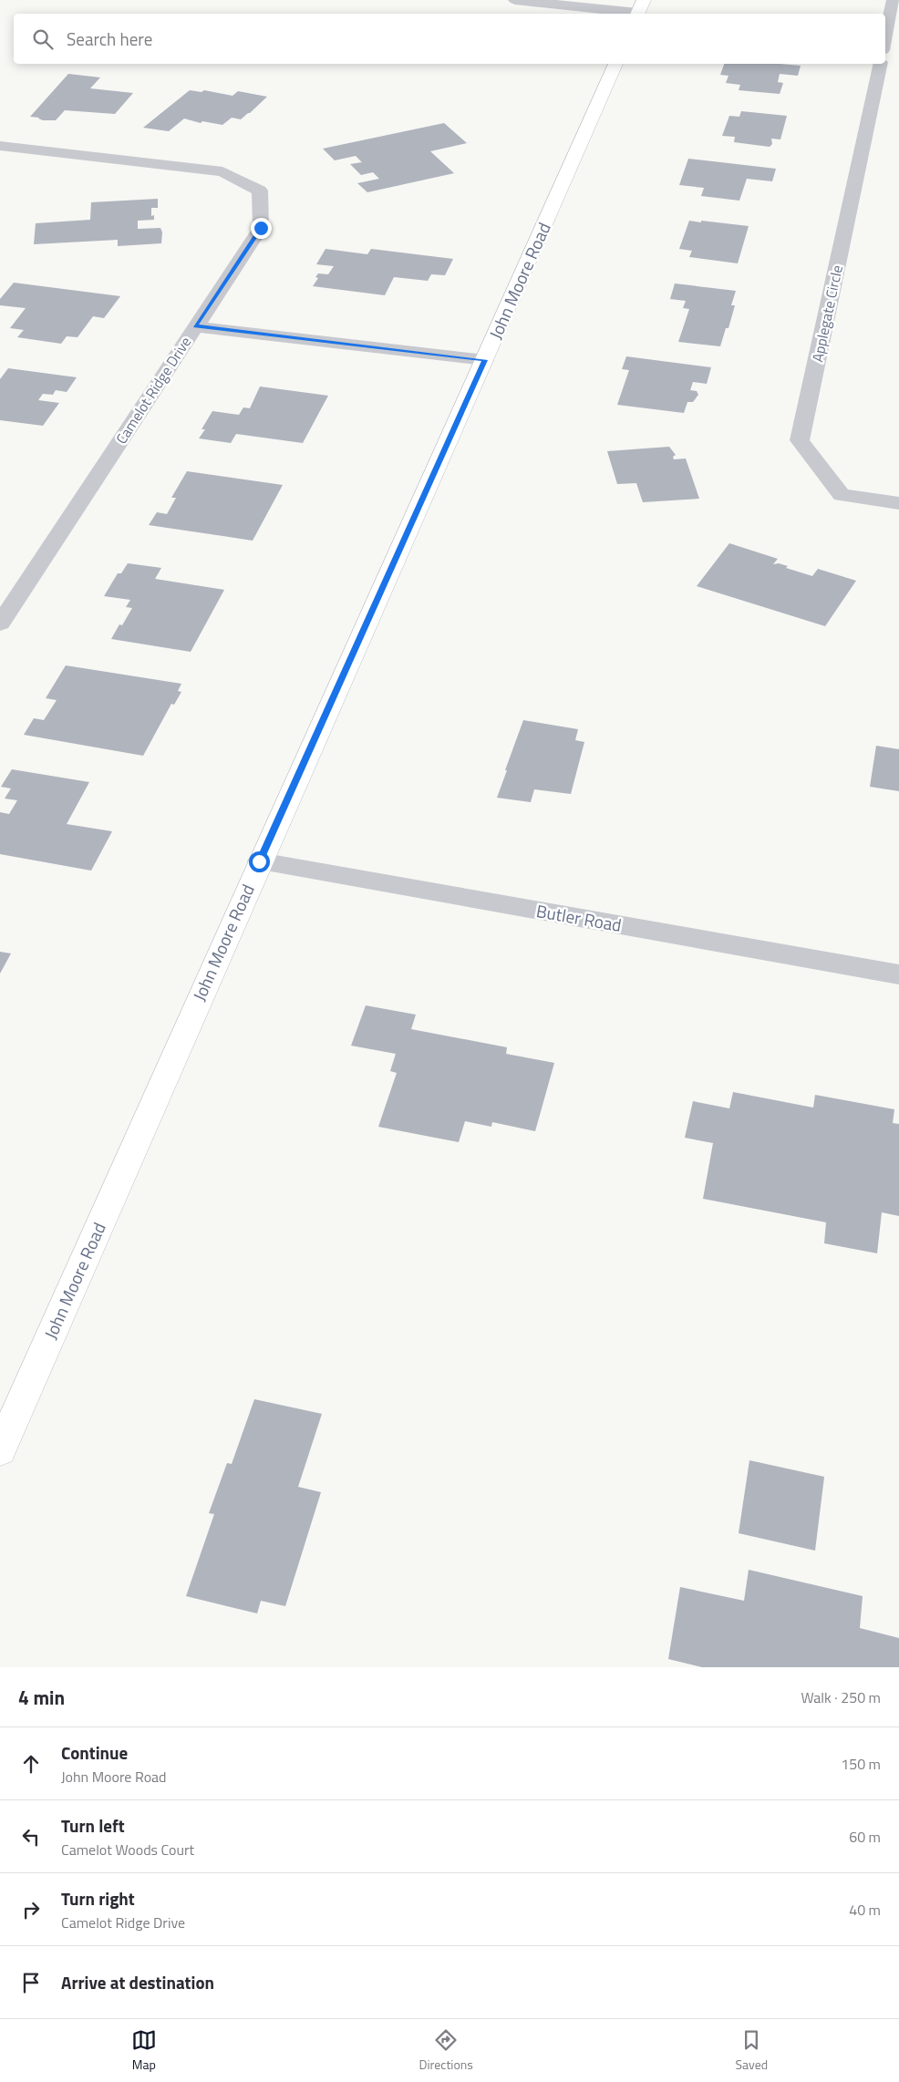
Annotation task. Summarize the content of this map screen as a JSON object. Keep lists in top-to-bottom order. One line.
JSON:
{"streets":{"street":["John Moore Road","Applegate Circle","Camelot Ridge Drive","Butler Road"]},"crossings":[["John Moore Road","Butler Road"]],"page":{"search":"Search here","heading":["4 min","Walk · 250 m"],"list":[["Continue","John Moore Road","150 m"],["Turn left","Camelot Woods Court","60 m"],["Turn right","Camelot Ridge Drive","40 m"],"Arrive at destination"],"nav":["Map","Directions","Saved"]}}
